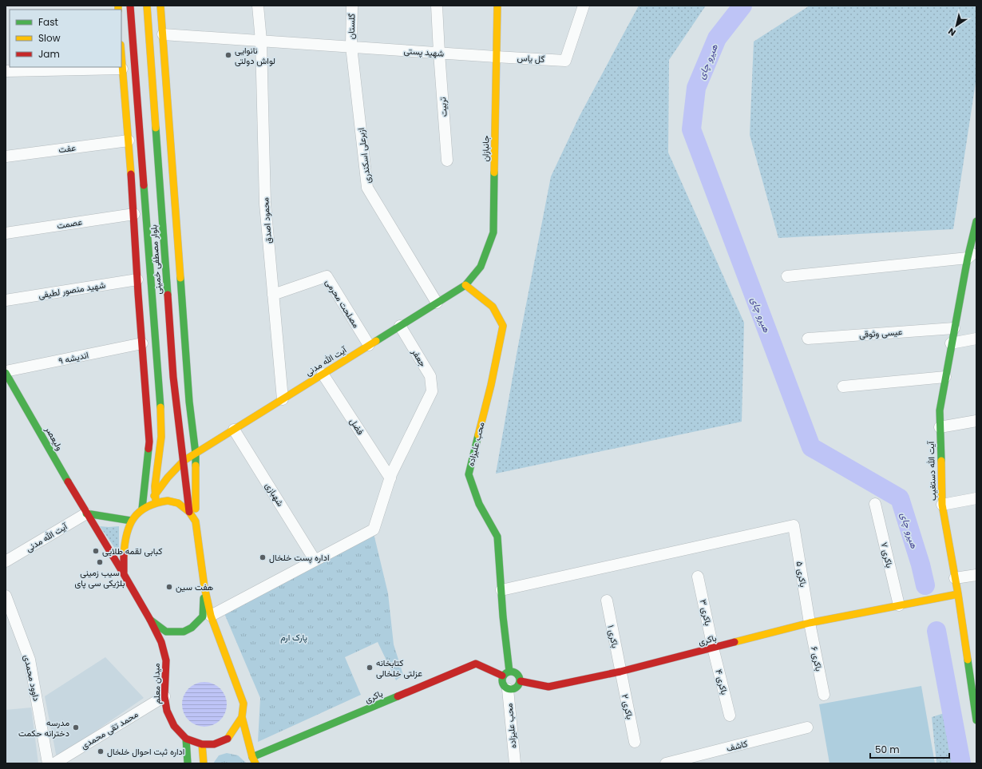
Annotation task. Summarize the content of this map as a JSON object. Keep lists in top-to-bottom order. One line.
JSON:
{"streets":{"main road":["جانبازان","بلوار مصطفی خمینی","آیت‌ الله مدنی","ولیعصر","محب علیزاده","آیت الله دستغیب","باکری","میدان معلم"],"street":["گلستان","شهید پستی","گل یاس","تربیت","عفت","ازبرعلی اسکندری","محمود اصدق","عصمت","شهید منصور لطیفی","مصلحت محرمی","عیسی وثوقی","اندیشه ۹","جعفر","فضل","شهبازی","آیت الله مدنی","باکری ۷","باکری ۵","باکری ۳","باکری ۱","باکری ۶","داوود محمدی","باکری ۴","باکری ۲","محمد تقی محمدی","کاشف"]},"crossings":[["گلستان","شهید پستی"],["گلستان","ازبرعلی اسکندری"],["شهید پستی","گل یاس"],["شهید پستی","تربیت"],["شهید پستی","جانبازان"],["شهید پستی","ازبرعلی اسکندری"],["شهید پستی","محمود اصدق"],["گل یاس","جانبازان"],["جانبازان","آیت‌ الله مدنی"],["جانبازان","محب علیزاده"],["ازبرعلی اسکندری","آیت‌ الله مدنی"],["محمود اصدق","مصلحت محرمی"],["محمود اصدق","آیت‌ الله مدنی"],["بلوار مصطفی خمینی","آیت‌ الله مدنی"],["بلوار مصطفی خمینی","ولیعصر"],["بلوار مصطفی خمینی","میدان معلم"],["مصلحت محرمی","آیت‌ الله مدنی"],["عیسی وثوقی","آیت الله دستغیب"],["اندیشه ۹","ولیعصر"],["جعفر","آیت‌ الله مدنی"],["جعفر","فضل"],["آیت‌ الله مدنی","فضل"],["آیت‌ الله مدنی","ولیعصر"],["آیت‌ الله مدنی","محب علیزاده"],["آیت‌ الله مدنی","شهبازی"],["آیت‌ الله مدنی","میدان معلم"],["ولیعصر","آیت الله مدنی"],["ولیعصر","میدان معلم"],["محب علیزاده","باکری ۵"],["محب علیزاده","باکری"],["آیت الله دستغیب","باکری"],["باکری ۷","باکری"],["باکری ۵","باکری"],["باکری ۵","باکری ۶"],["باکری ۳","باکری"],["باکری ۳","باکری ۴"],["باکری ۱","باکری"],["باکری ۱","باکری ۲"],["باکری","باکری ۶"],["باکری","باکری ۴"],["باکری","باکری ۲"],["میدان معلم","محمد تقی محمدی"]],"water":["هیرو چای"],"parks":["پارک ارم"],"places":["نانوایی لواش دولتی","کبابی لقمه طلایی","اداره پست خلخال","سیب زمینی بلژیکی سی پای","هفت سین","کتابخانه عزلتی خلخالی","مدرسه دخترانه حکمت","اداره ثبت احوال خلخال"],"legend":["Fast","Slow","Jam"],"scale_bar":"50 m","north":"bottom left"}
